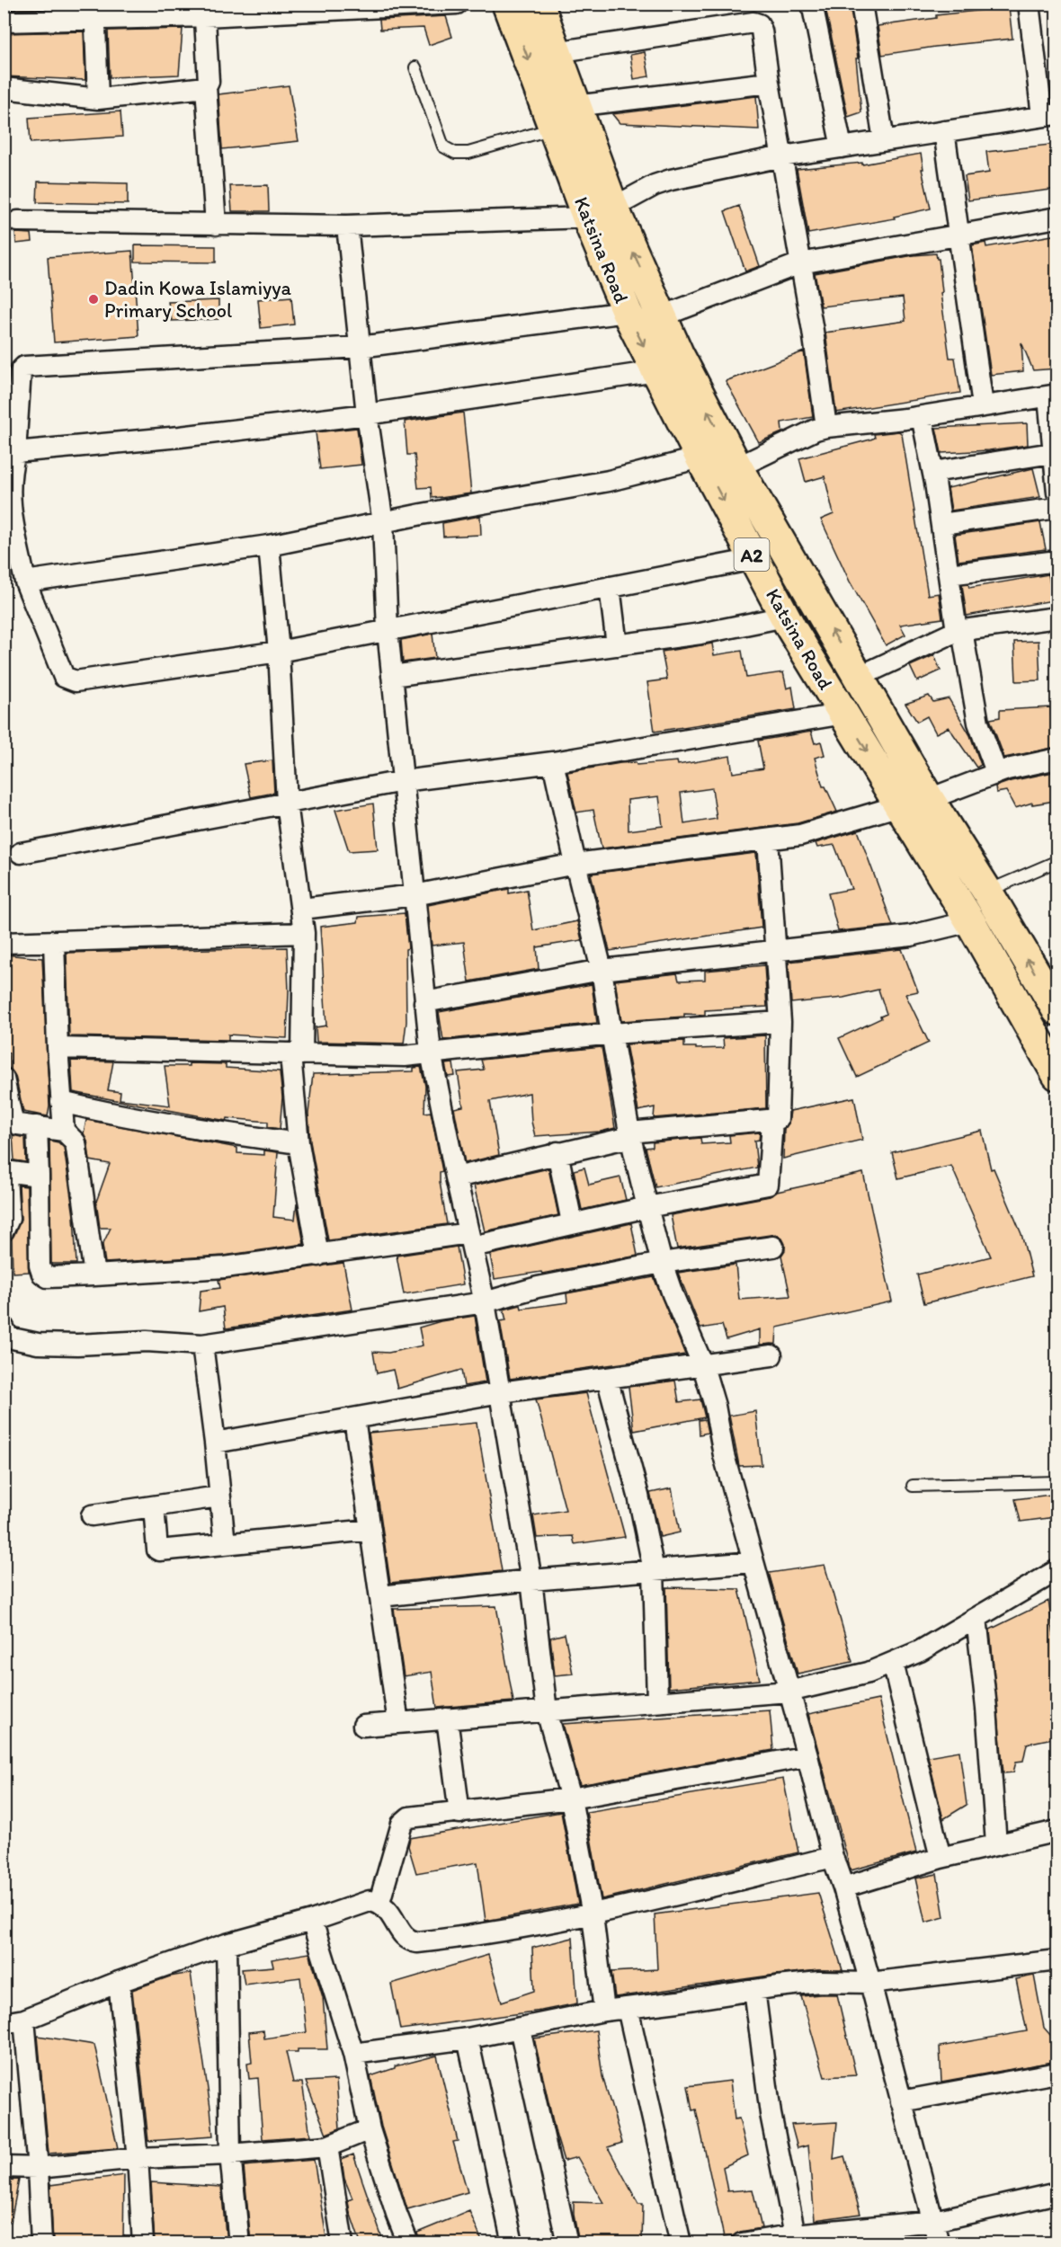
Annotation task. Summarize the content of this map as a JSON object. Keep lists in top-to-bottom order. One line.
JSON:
{"streets":{"highway":["Katsina Road","A2"]},"places":["Dadin Kowa Islamiyya Primary School"]}
